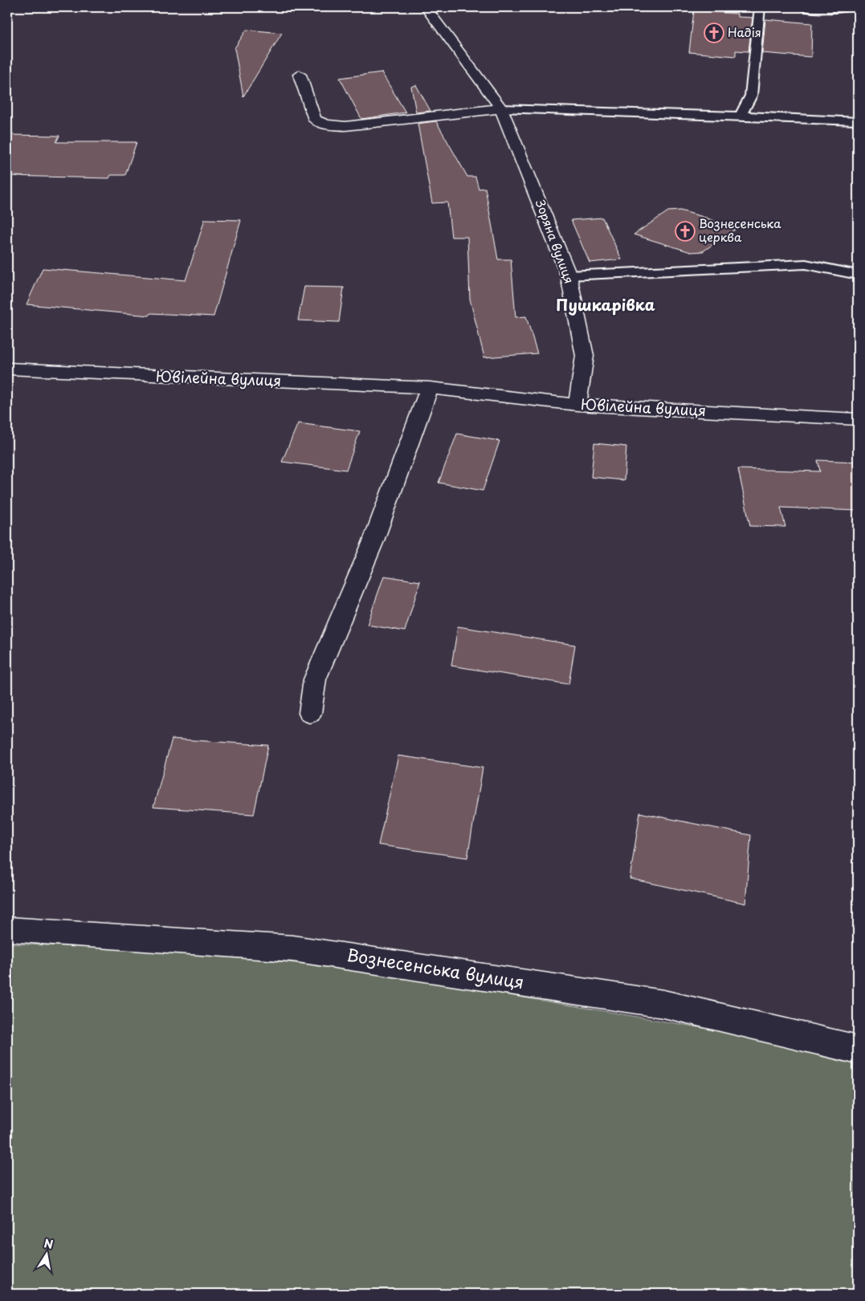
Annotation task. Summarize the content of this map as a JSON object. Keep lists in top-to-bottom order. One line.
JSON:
{"streets":{"street":["Зоряна вулиця","Ювілейна вулиця","Вознесенська вулиця"]},"crossings":[["Зоряна вулиця","Ювілейна вулиця"]],"districts":["Пушкарівка"],"places":{"church":["Надія","Вознесенська церква"]},"north":"top"}
